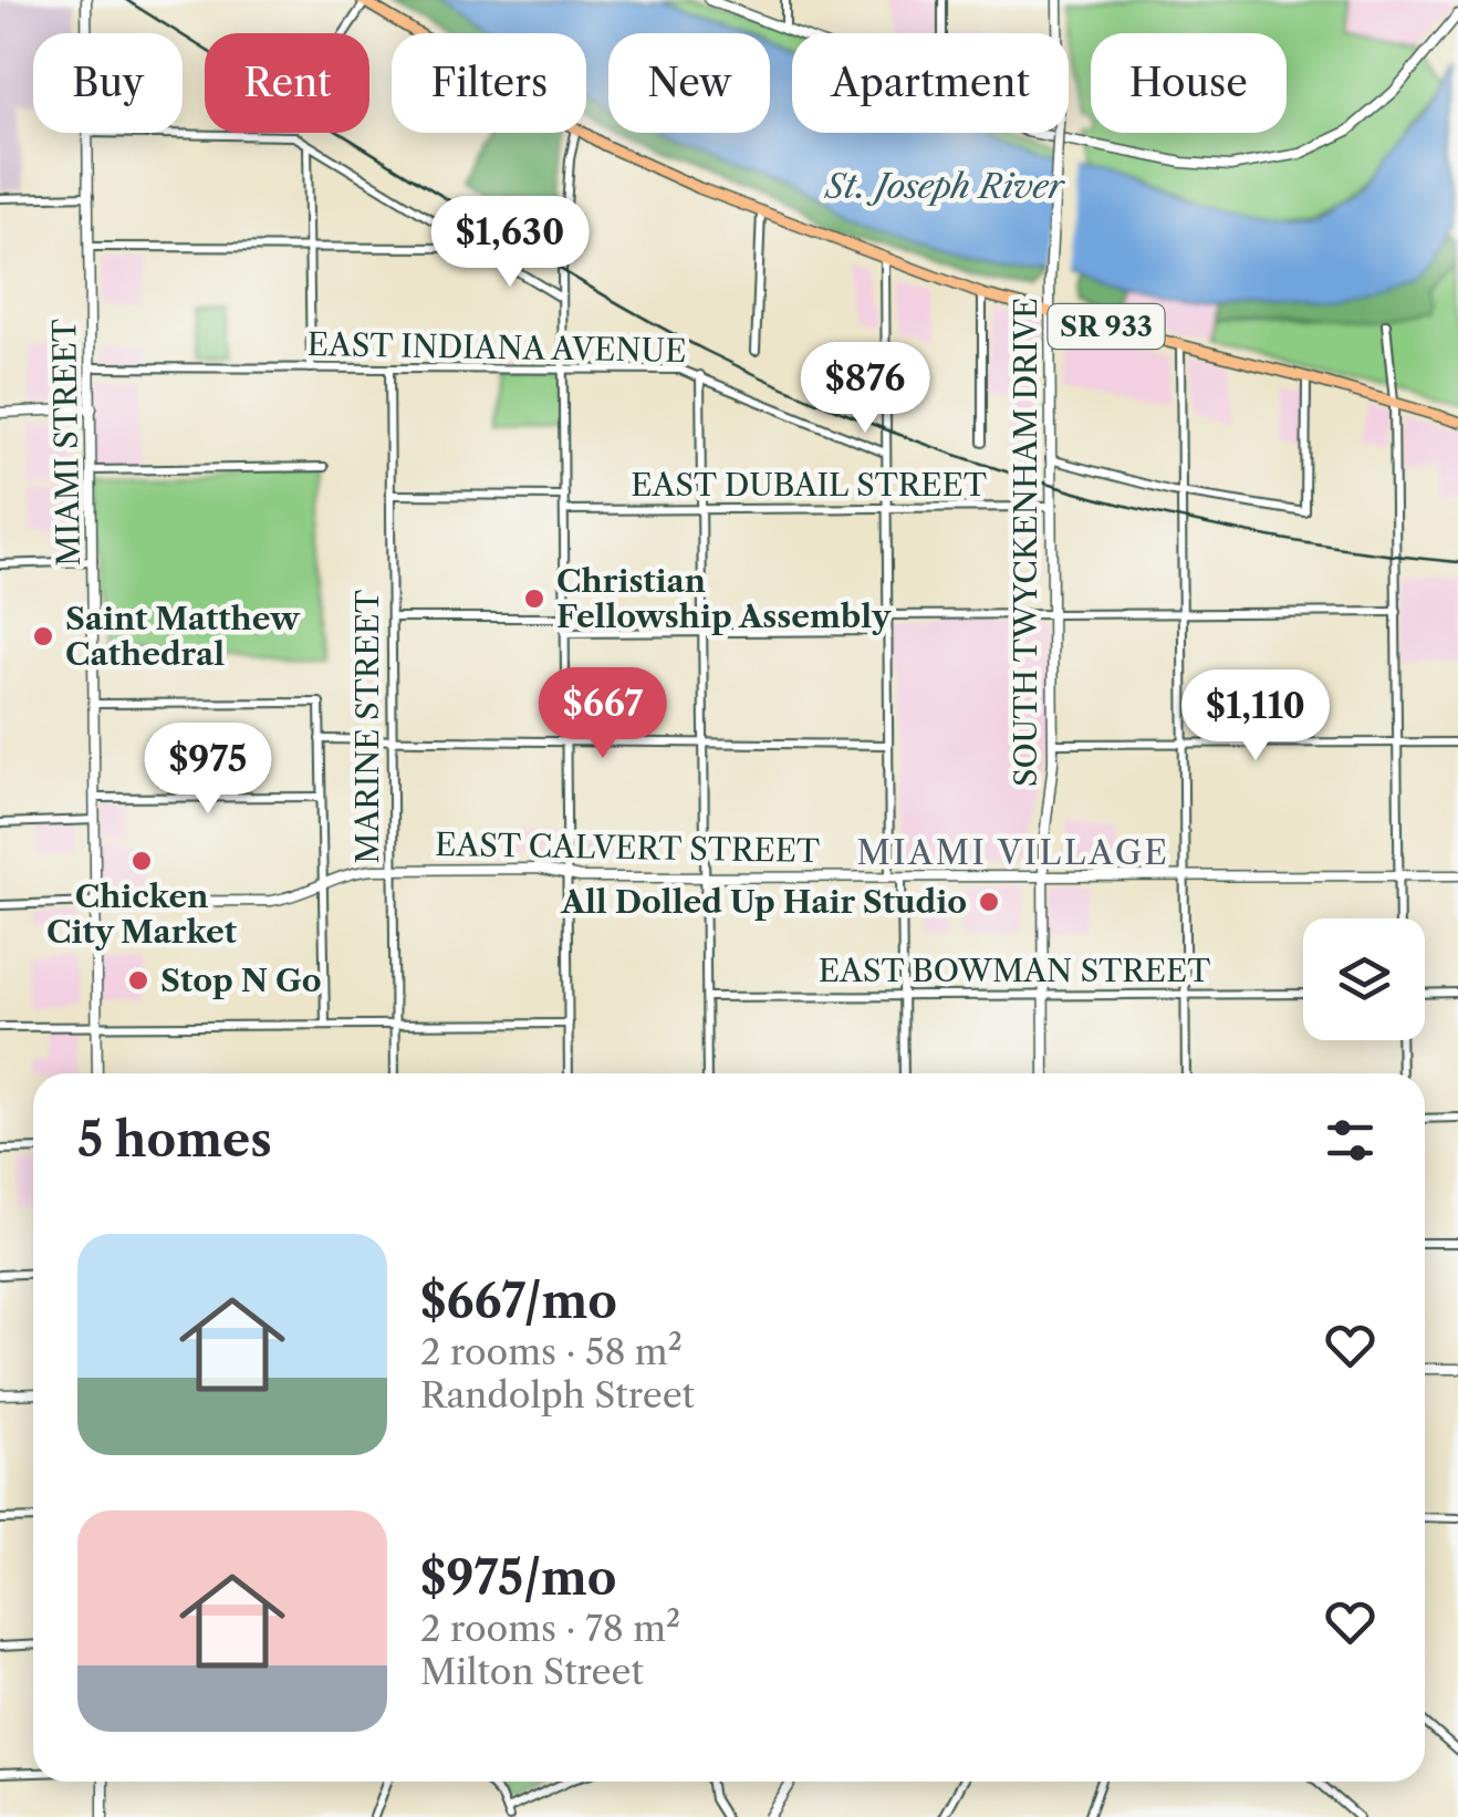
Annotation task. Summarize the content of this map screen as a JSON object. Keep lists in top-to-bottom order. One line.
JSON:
{"streets":{"main road":["SR 933"],"street":["EAST INDIANA AVENUE","MIAMI STREET","EAST DUBAIL STREET","SOUTH TWYCKENHAM DRIVE","MARINE STREET","EAST CALVERT STREET","EAST BOWMAN STREET"]},"crossings":[["SR 933","SOUTH TWYCKENHAM DRIVE"],["EAST INDIANA AVENUE","MIAMI STREET"],["EAST INDIANA AVENUE","MARINE STREET"],["MIAMI STREET","EAST CALVERT STREET"],["EAST DUBAIL STREET","SOUTH TWYCKENHAM DRIVE"],["SOUTH TWYCKENHAM DRIVE","EAST CALVERT STREET"],["SOUTH TWYCKENHAM DRIVE","EAST BOWMAN STREET"],["MARINE STREET","EAST CALVERT STREET"]],"districts":["MIAMI VILLAGE"],"water":["St. Joseph River"],"places":["Christian Fellowship Assembly","Saint Matthew Cathedral","Chicken City Market","All Dolled Up Hair Studio","Stop N Go"],"page":{"chip":["Buy","Rent","Filters","New","Apartment","House"],"price":["$1,630","$876","$667","$1,110","$975"],"heading":"5 homes","list":[{"name":"$667/mo","note":"2 rooms · 58 m² · Randolph Street"},{"name":"$975/mo","note":"2 rooms · 78 m² · Milton Street"}]}}
